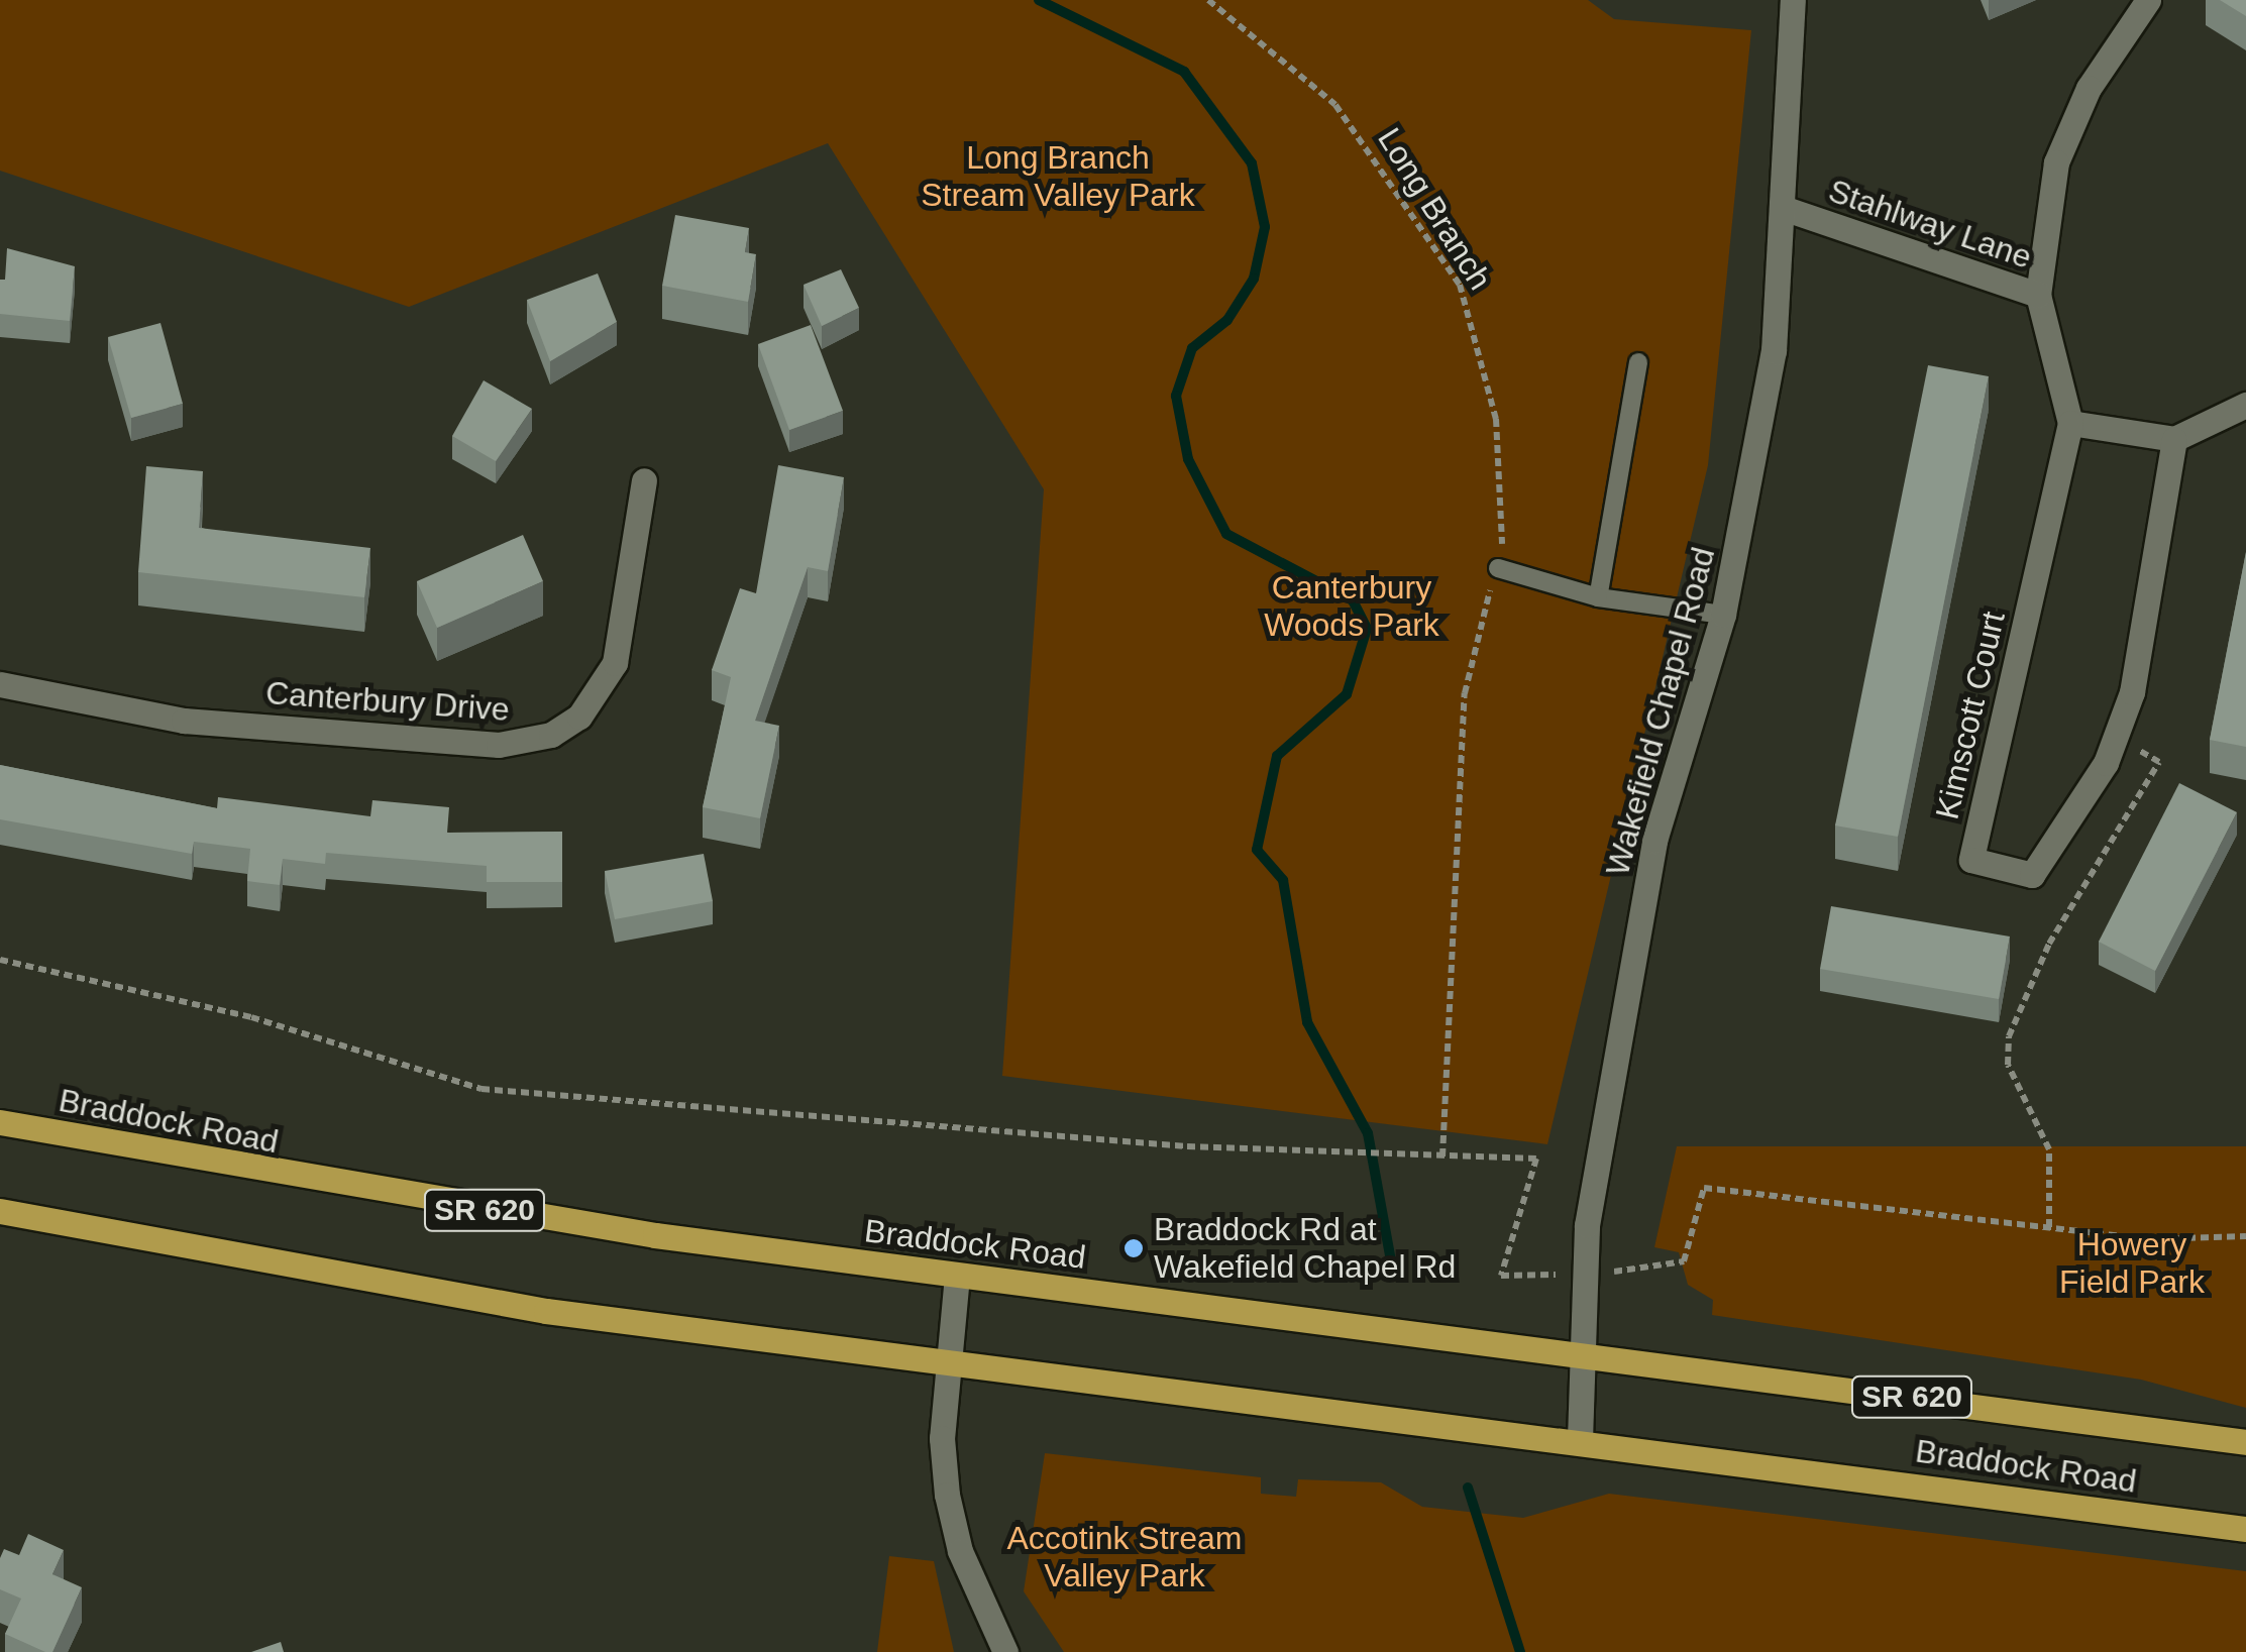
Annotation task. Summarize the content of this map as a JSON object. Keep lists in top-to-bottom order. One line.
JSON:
{"streets":{"main road":["Braddock Road","SR 620"],"street":["Stahlway Lane","Canterbury Drive","Wakefield Chapel Road","Kimscott Court"],"path":["Long Branch"]},"crossings":[["Stahlway Lane","Wakefield Chapel Road"],["Stahlway Lane","Kimscott Court"],["Wakefield Chapel Road","Braddock Road"]],"parks":["Long Branch Stream Valley Park","Canterbury Woods Park","Howery Field Park","Accotink Stream Valley Park"],"places":["Braddock Rd at Wakefield Chapel Rd"]}
